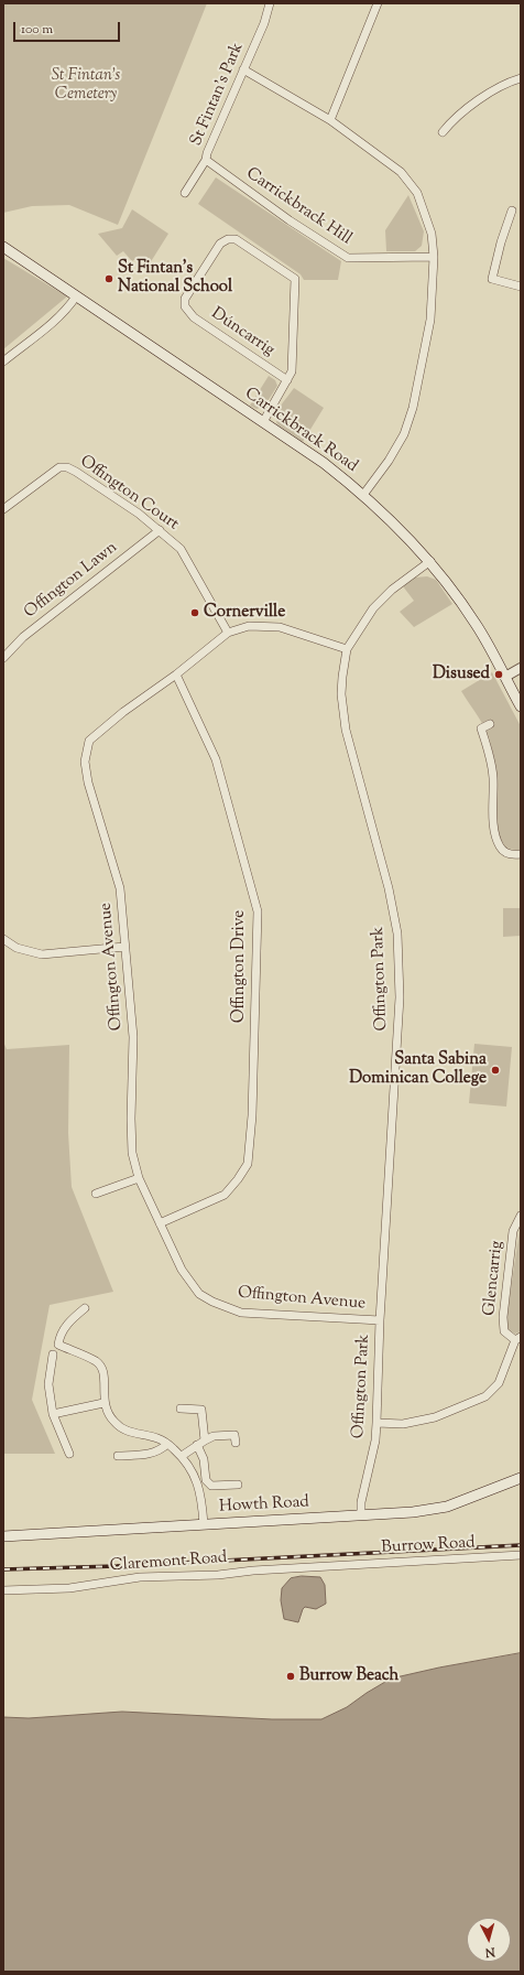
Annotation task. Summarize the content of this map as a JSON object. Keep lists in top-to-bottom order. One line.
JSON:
{"streets":{"main road":["Carrickbrack Road","Howth Road"],"street":["St Fintan's Park","Carrickbrack Hill","Dúncarrig","Offington Court","Offington Lawn","Offington Avenue","Offington Drive","Offington Park","Glencarrig","Burrow Road","Claremont Road"]},"crossings":[["St Fintan's Park","Carrickbrack Hill"],["Dúncarrig","Carrickbrack Road"],["Carrickbrack Road","Offington Park"],["Offington Court","Offington Lawn"],["Offington Court","Offington Avenue"],["Offington Avenue","Offington Drive"],["Offington Avenue","Offington Park"],["Offington Park","Glencarrig"],["Offington Park","Howth Road"],["Burrow Road","Claremont Road"]],"parks":["St Fintan's Cemetery"],"places":["St Fintan's National School","Cornerville","Disused","Santa Sabina Dominican College","Burrow Beach"],"scale_bar":"100 m","north":"bottom"}
